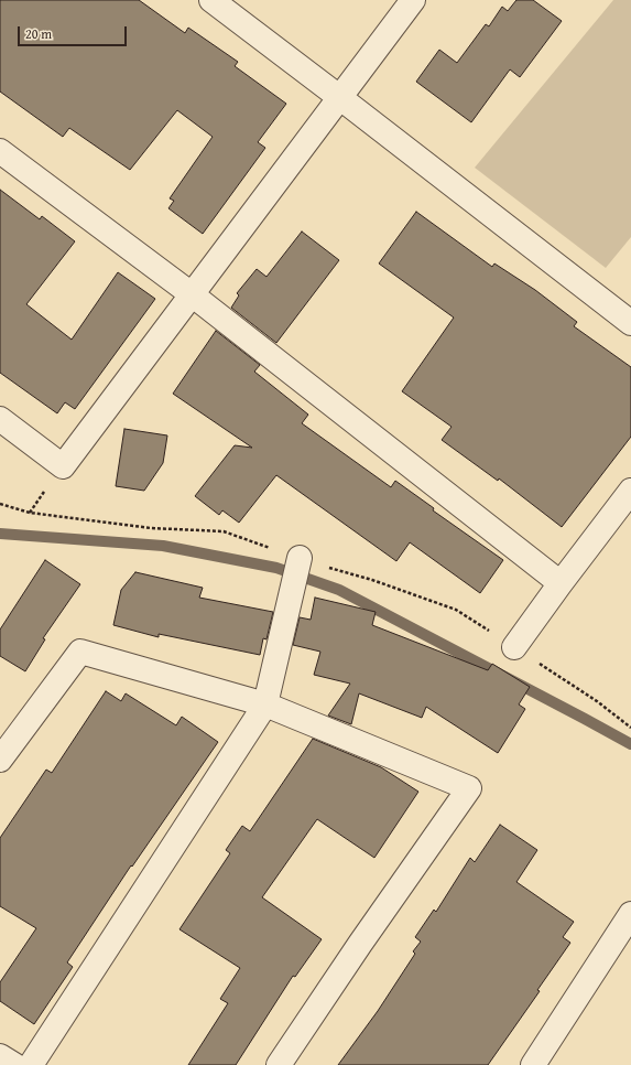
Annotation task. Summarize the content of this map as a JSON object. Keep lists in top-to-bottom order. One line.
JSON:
{"scale_bar":"20 m"}
